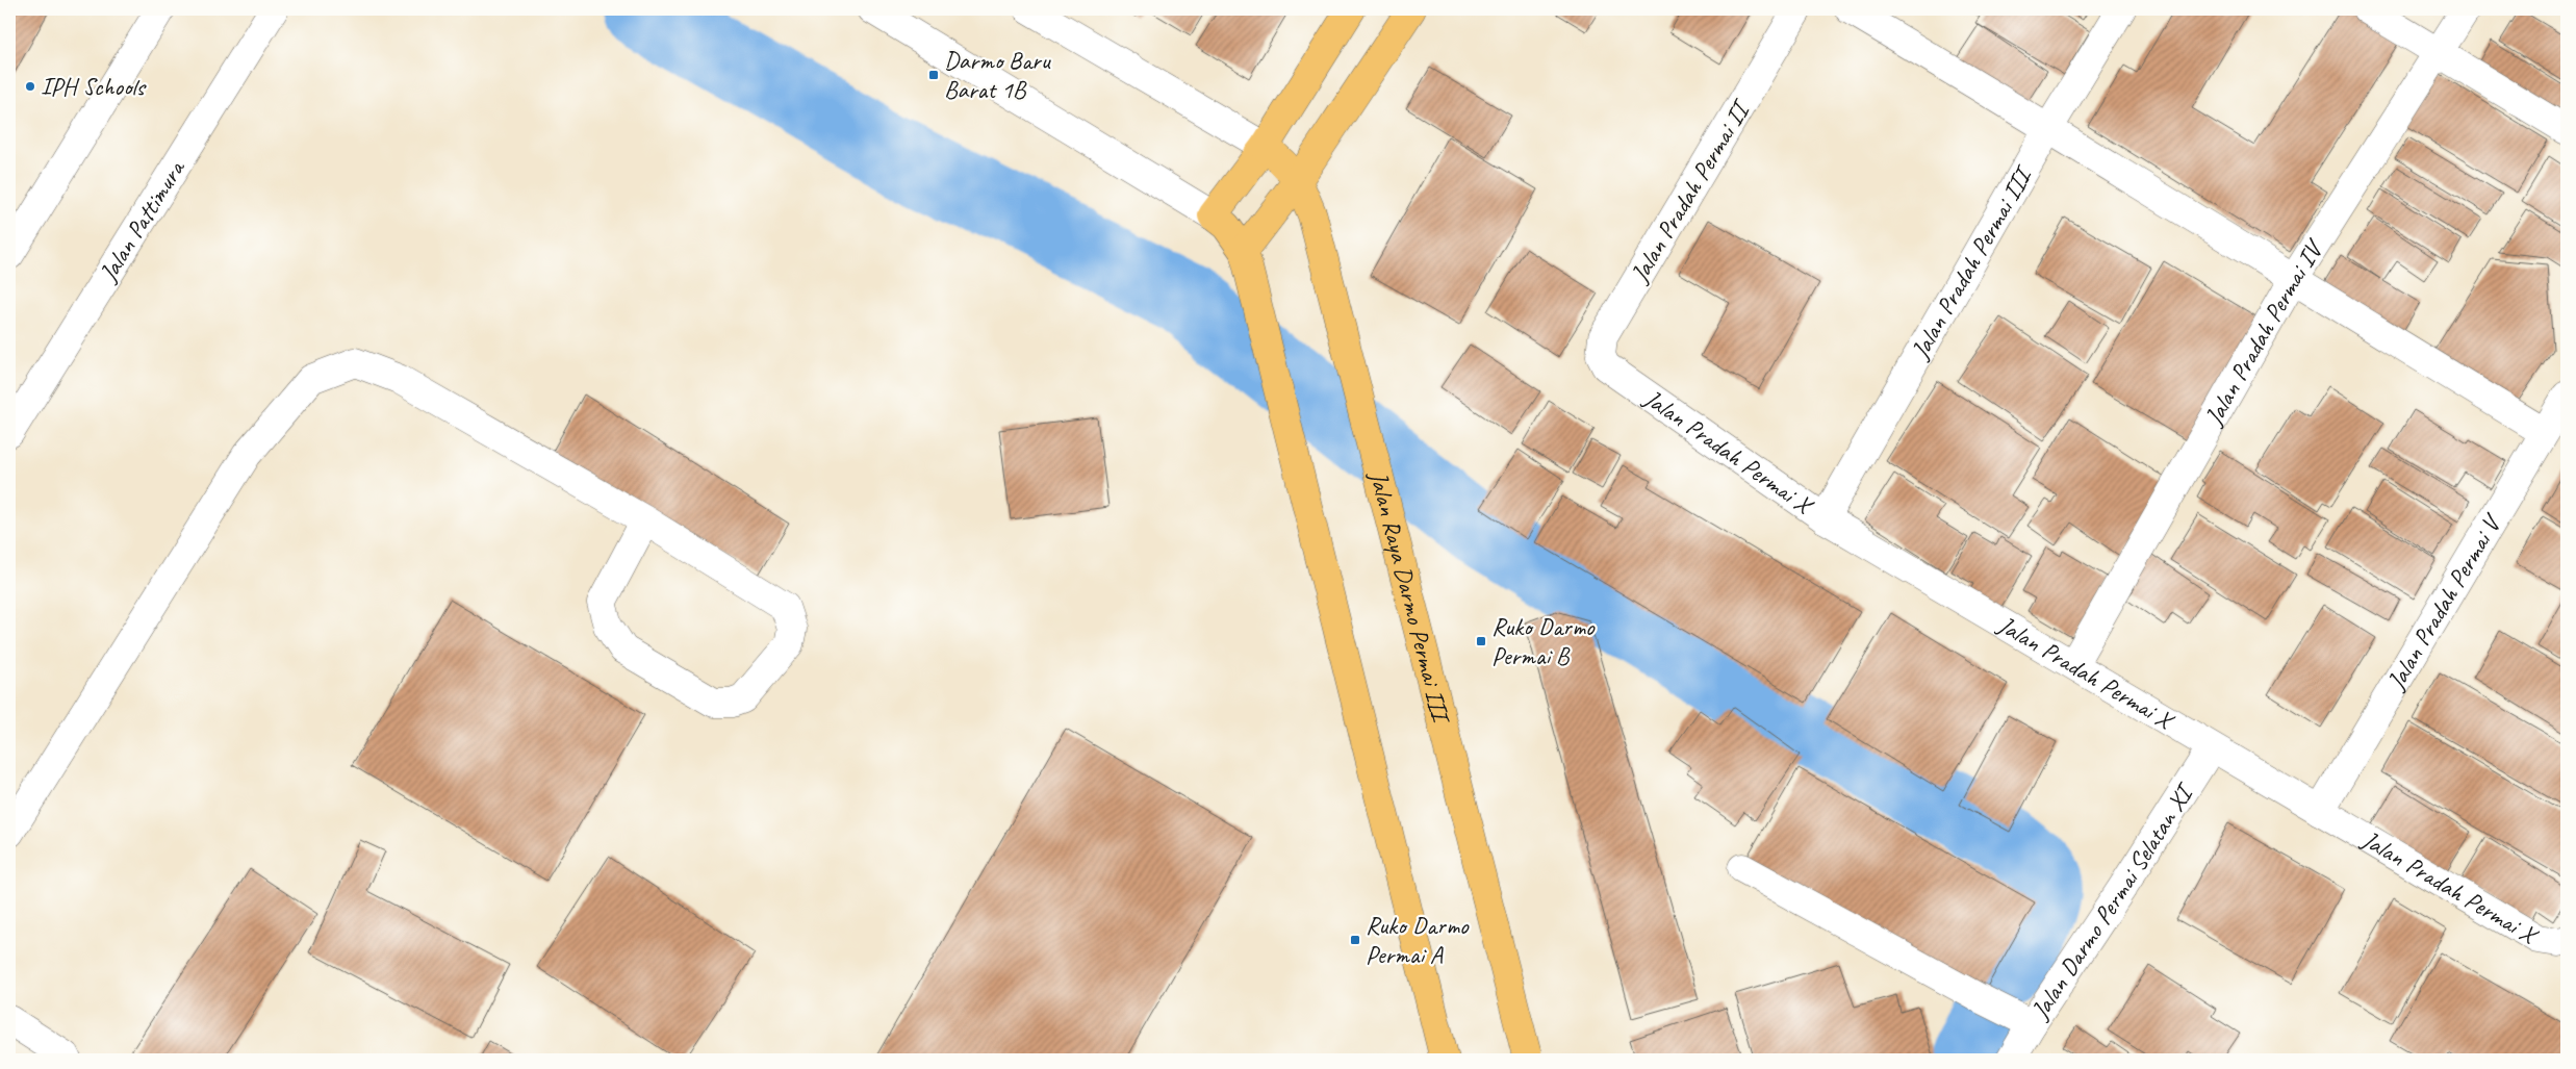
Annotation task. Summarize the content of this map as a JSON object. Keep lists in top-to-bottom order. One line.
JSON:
{"streets":{"main road":["Jalan Raya Darmo Permai III"],"street":["Jalan Pradah Permai II","Jalan Pattimura","Jalan Pradah Permai III","Jalan Pradah Permai IV","Jalan Pradah Permai X","Jalan Pradah Permai V","Jalan Darmo Permai Selatan XI"]},"crossings":[["Jalan Pradah Permai II","Jalan Pradah Permai X"],["Jalan Pradah Permai III","Jalan Pradah Permai X"],["Jalan Pradah Permai IV","Jalan Pradah Permai X"],["Jalan Pradah Permai X","Jalan Pradah Permai V"],["Jalan Pradah Permai X","Jalan Darmo Permai Selatan XI"]],"places":{"transit":["Darmo Baru Barat 1B","Ruko Darmo Permai B","Ruko Darmo Permai A"],"other":["IPH Schools"]}}
